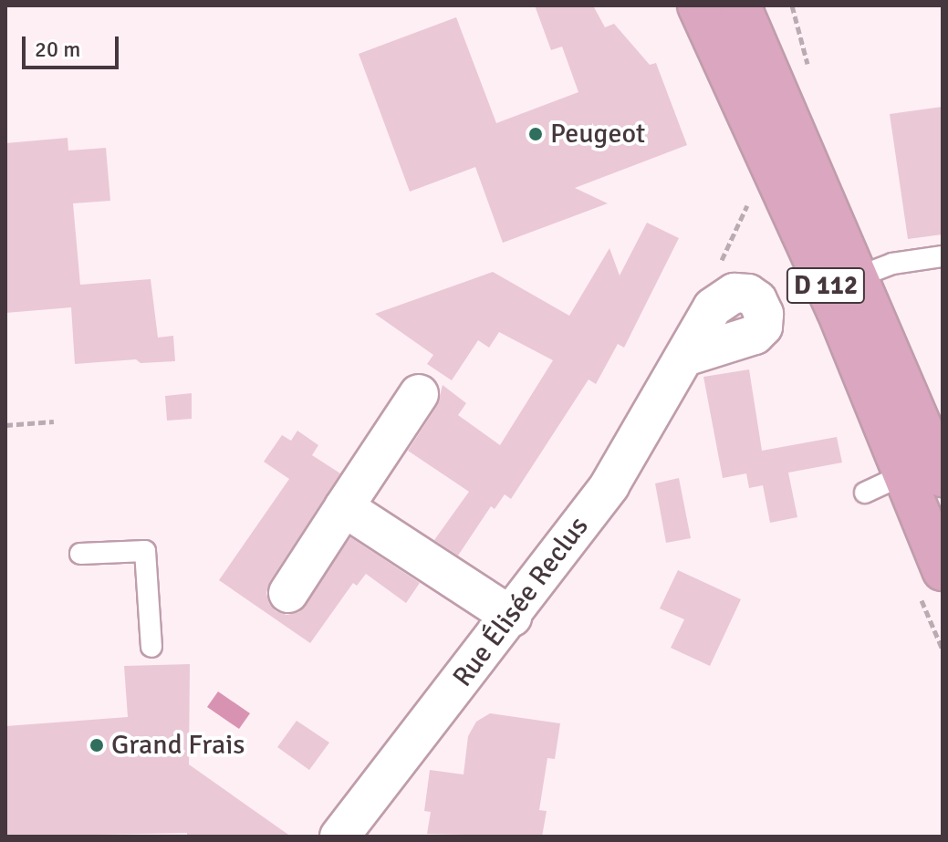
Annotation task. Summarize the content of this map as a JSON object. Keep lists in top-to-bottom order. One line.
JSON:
{"streets":{"main road":["D 112"],"street":["Rue Élisée Reclus"]},"places":["Peugeot","Grand Frais"],"scale_bar":"20 m"}
